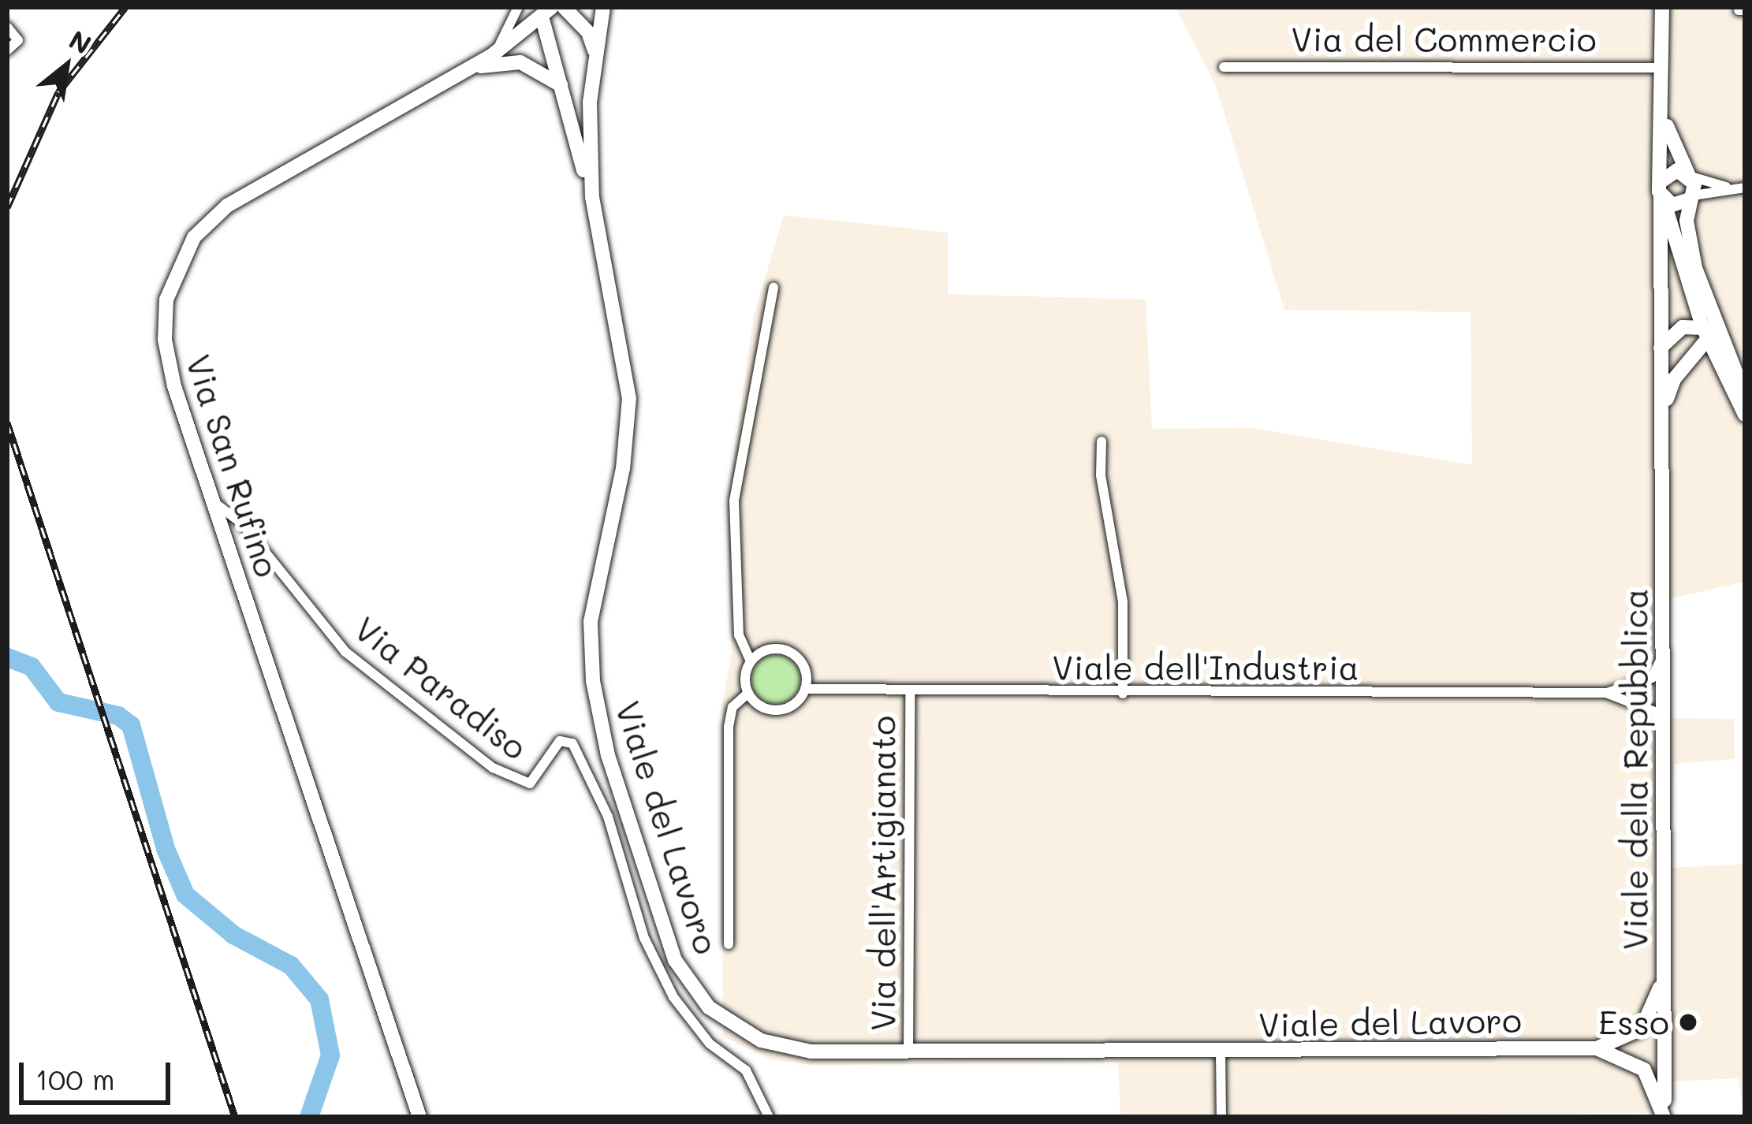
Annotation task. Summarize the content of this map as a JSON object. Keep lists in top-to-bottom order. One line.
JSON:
{"streets":{"street":["Via del Commercio","Via San Rufino","Viale dell'Industria","Via Paradiso","Viale della Repubblica","Viale del Lavoro","Via dell'Artigianato"]},"crossings":[["Via del Commercio","Viale della Repubblica"],["Via San Rufino","Via Paradiso"],["Via San Rufino","Viale del Lavoro"],["Viale dell'Industria","Viale della Repubblica"],["Viale dell'Industria","Via dell'Artigianato"],["Viale del Lavoro","Via dell'Artigianato"]],"places":["Esso"],"scale_bar":"100 m","north":"top right"}
